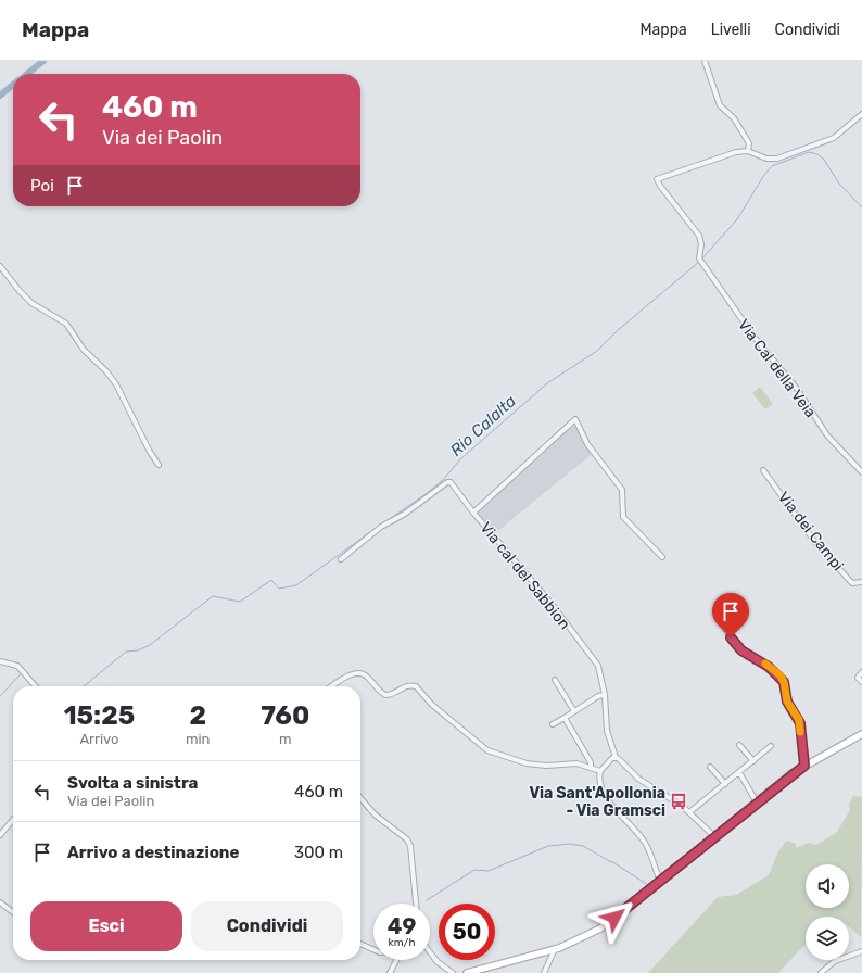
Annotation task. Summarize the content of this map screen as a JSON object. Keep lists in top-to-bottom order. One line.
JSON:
{"streets":{"street":["Via Cal della Veia","Via dei Campi","Via cal del Sabbion"]},"water":["Rio Calalta"],"places":{"bus stop":["Via Sant'Apollonia - Via Gramsci"]},"page":{"header":"Mappa","nav":["Mappa","Livelli","Condividi"],"turn":["460 m","Via dei Paolin"],"then":"Poi","eta":["15:25","Arrivo","2","min","760","m"],"list":[{"name":"Svolta a sinistra","note":"Via dei Paolin","value":"460 m"},{"name":"Arrivo a destinazione","value":"300 m"}],"buttons":["Esci","Condividi"],"speed":"49 km/h","limit":"50"}}
